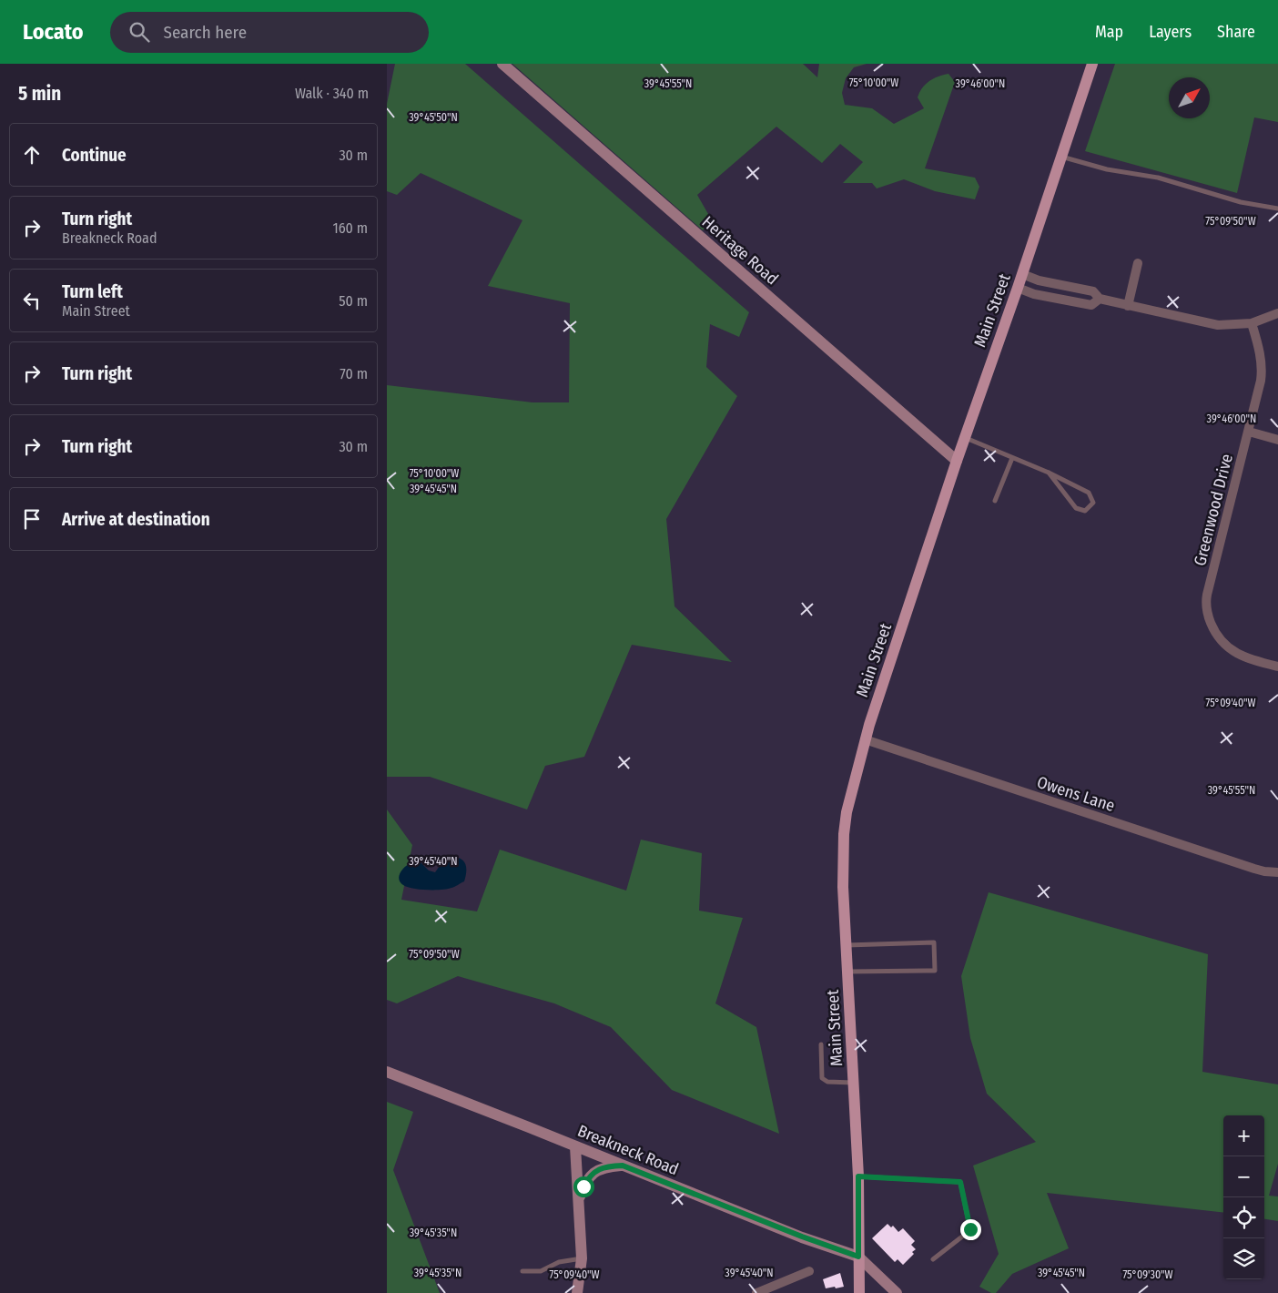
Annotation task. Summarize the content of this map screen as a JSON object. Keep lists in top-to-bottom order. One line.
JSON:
{"streets":{"main road":["Heritage Road","Main Street","Breakneck Road"],"street":["Greenwood Drive","Owens Lane"]},"crossings":[["Heritage Road","Main Street"],["Main Street","Owens Lane"],["Main Street","Breakneck Road"]],"north":"top right","page":{"header":"Locato","search":"Search here","nav":["Map","Layers","Share"],"heading":["5 min","Walk · 340 m"],"list":[["Continue","30 m"],["Turn right","Breakneck Road","160 m"],["Turn left","Main Street","50 m"],["Turn right","70 m"],["Turn right","30 m"],"Arrive at destination"],"map_buttons":["+","−"]},"coordinates":["75°10'00\"W","39°45'55\"N","39°46'00\"N","39°45'50\"N","75°09'50\"W","39°45'45\"N","75°09'40\"W","39°45'40\"N","39°45'35\"N","75°09'30\"W"]}
